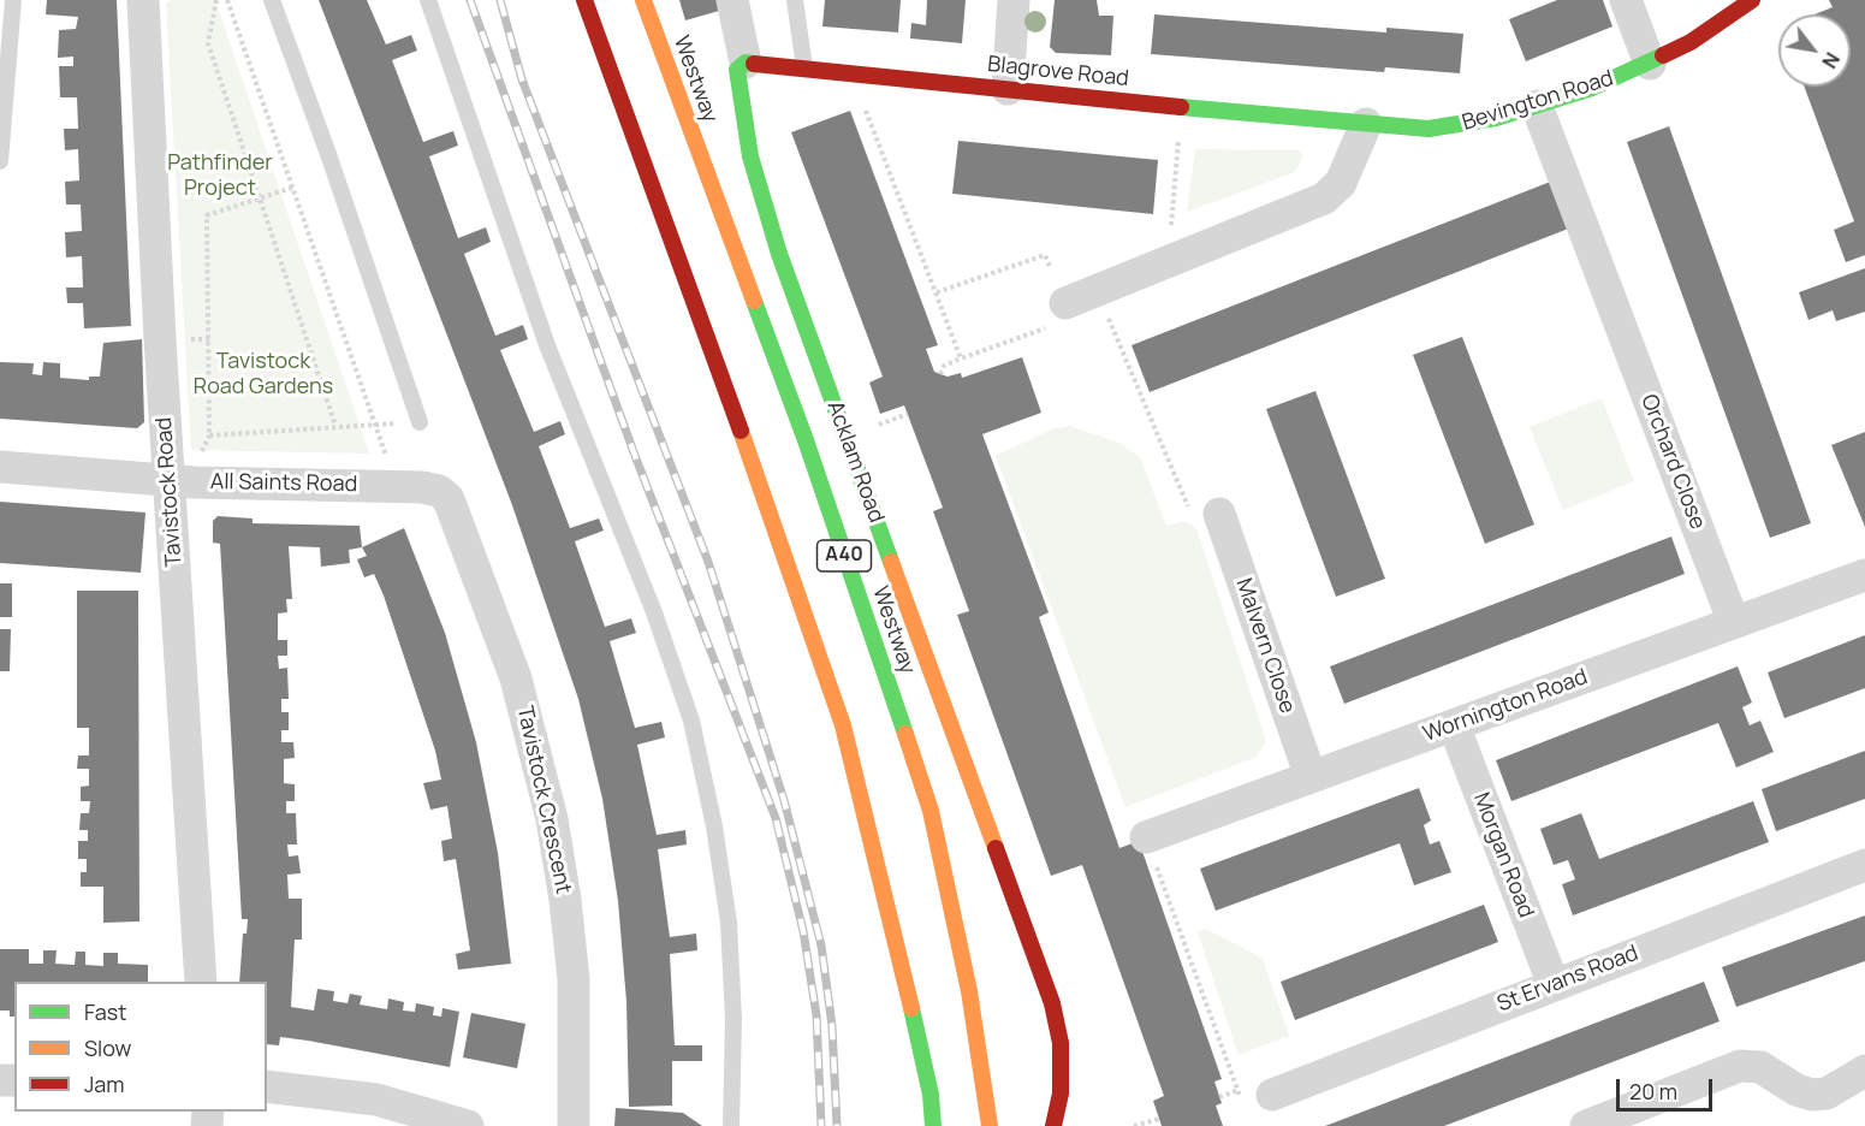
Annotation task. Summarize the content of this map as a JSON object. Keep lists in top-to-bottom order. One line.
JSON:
{"streets":{"main road":["Blagrove Road","Westway","Bevington Road","Acklam Road","A40"],"street":["Orchard Close","All Saints Road","Tavistock Road","Malvern Close","Wornington Road","Tavistock Crescent","Morgan Road","St Ervans Road"]},"crossings":[["Blagrove Road","Bevington Road"],["Blagrove Road","Acklam Road"],["Bevington Road","Orchard Close"],["Orchard Close","Wornington Road"],["All Saints Road","Tavistock Road"],["All Saints Road","Tavistock Crescent"],["Malvern Close","Wornington Road"],["Wornington Road","Morgan Road"],["Morgan Road","St Ervans Road"]],"parks":["Pathfinder Project","Tavistock Road Gardens"],"legend":["Fast","Slow","Jam"],"scale_bar":"20 m","north":"bottom right"}
